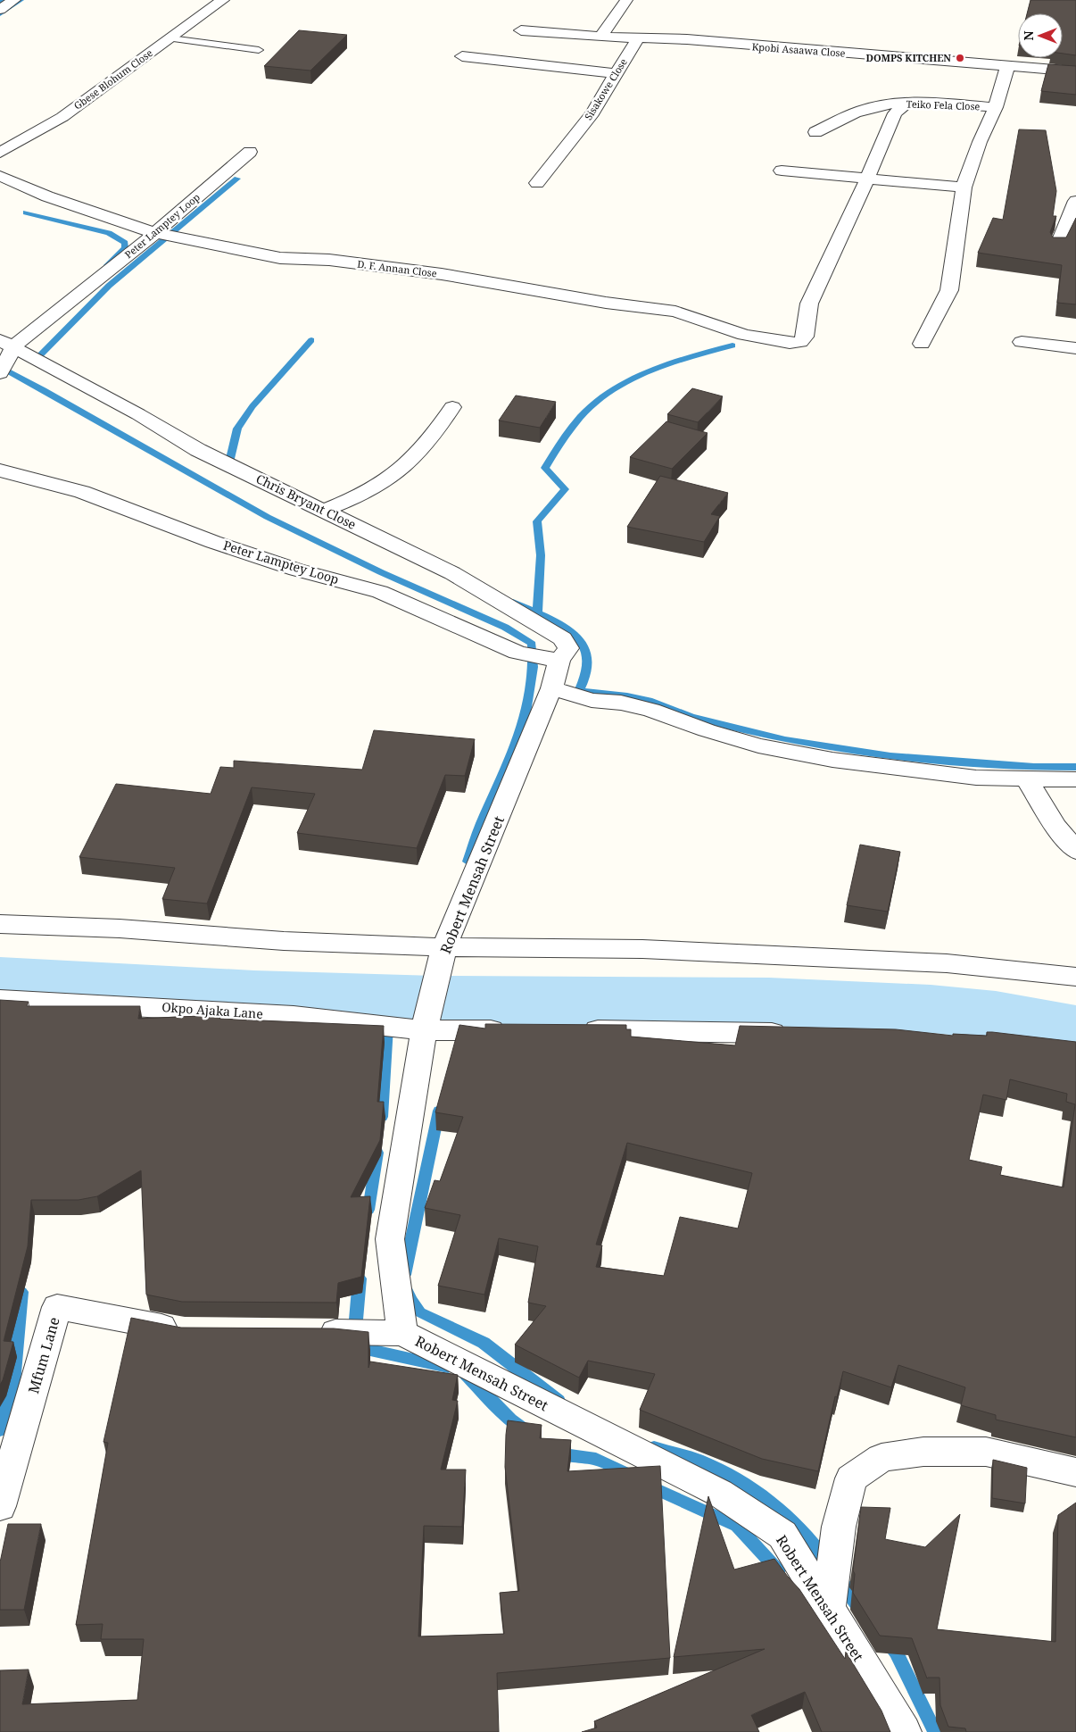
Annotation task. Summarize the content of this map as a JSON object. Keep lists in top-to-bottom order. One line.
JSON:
{"streets":{"street":["Kpobi Asaawa Close","Gbese Blohum Close","Sisakowe Close","Teiko Fela Close","Peter Lamptey Loop","D. F. Annan Close","Chris Bryant Close","Robert Mensah Street","Okpo Ajaka Lane","Mfum Lane"]},"crossings":[["Kpobi Asaawa Close","Sisakowe Close"],["Peter Lamptey Loop","D. F. Annan Close"],["Peter Lamptey Loop","Chris Bryant Close"],["Chris Bryant Close","Robert Mensah Street"],["Robert Mensah Street","Okpo Ajaka Lane"]],"places":["DOMPS KITCHEN"],"north":"left"}
